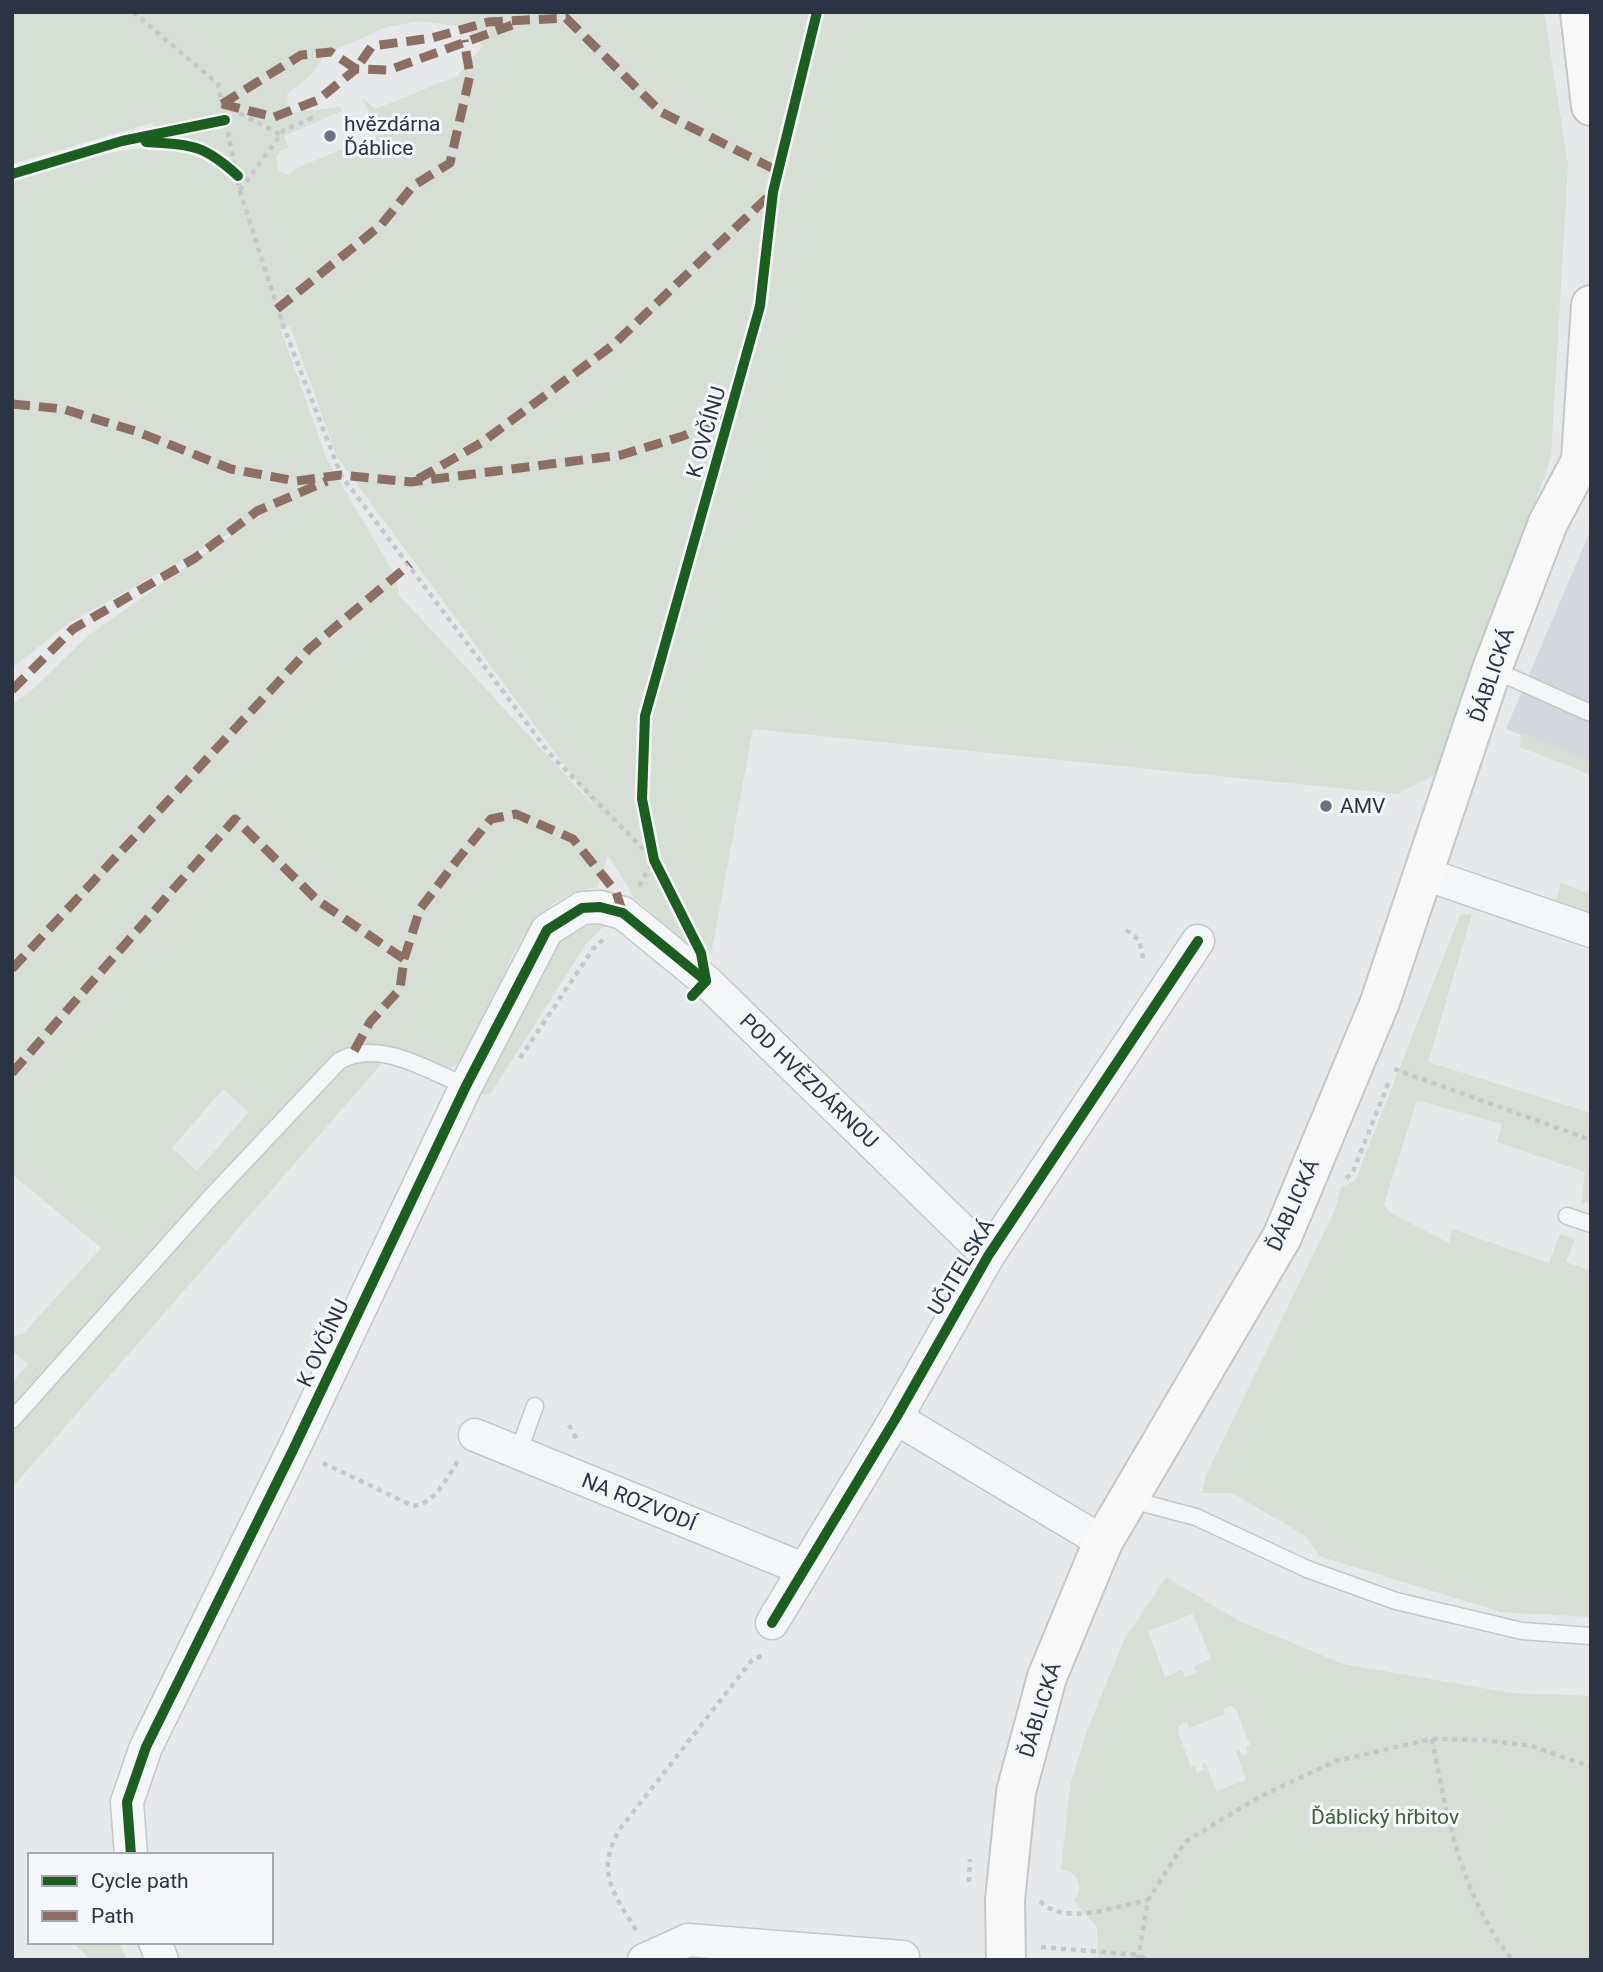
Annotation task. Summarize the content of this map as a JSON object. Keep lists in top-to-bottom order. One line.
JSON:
{"streets":{"main road":["ĎÁBLICKÁ"],"street":["K OVČÍNU","POD HVĚZDÁRNOU","UČITELSKÁ","NA ROZVODÍ"]},"crossings":[["K OVČÍNU","POD HVĚZDÁRNOU"],["POD HVĚZDÁRNOU","UČITELSKÁ"],["UČITELSKÁ","NA ROZVODÍ"]],"parks":["Ďáblický hřbitov"],"places":["hvězdárna Ďáblice","AMV"],"legend":["Cycle path","Path"]}
